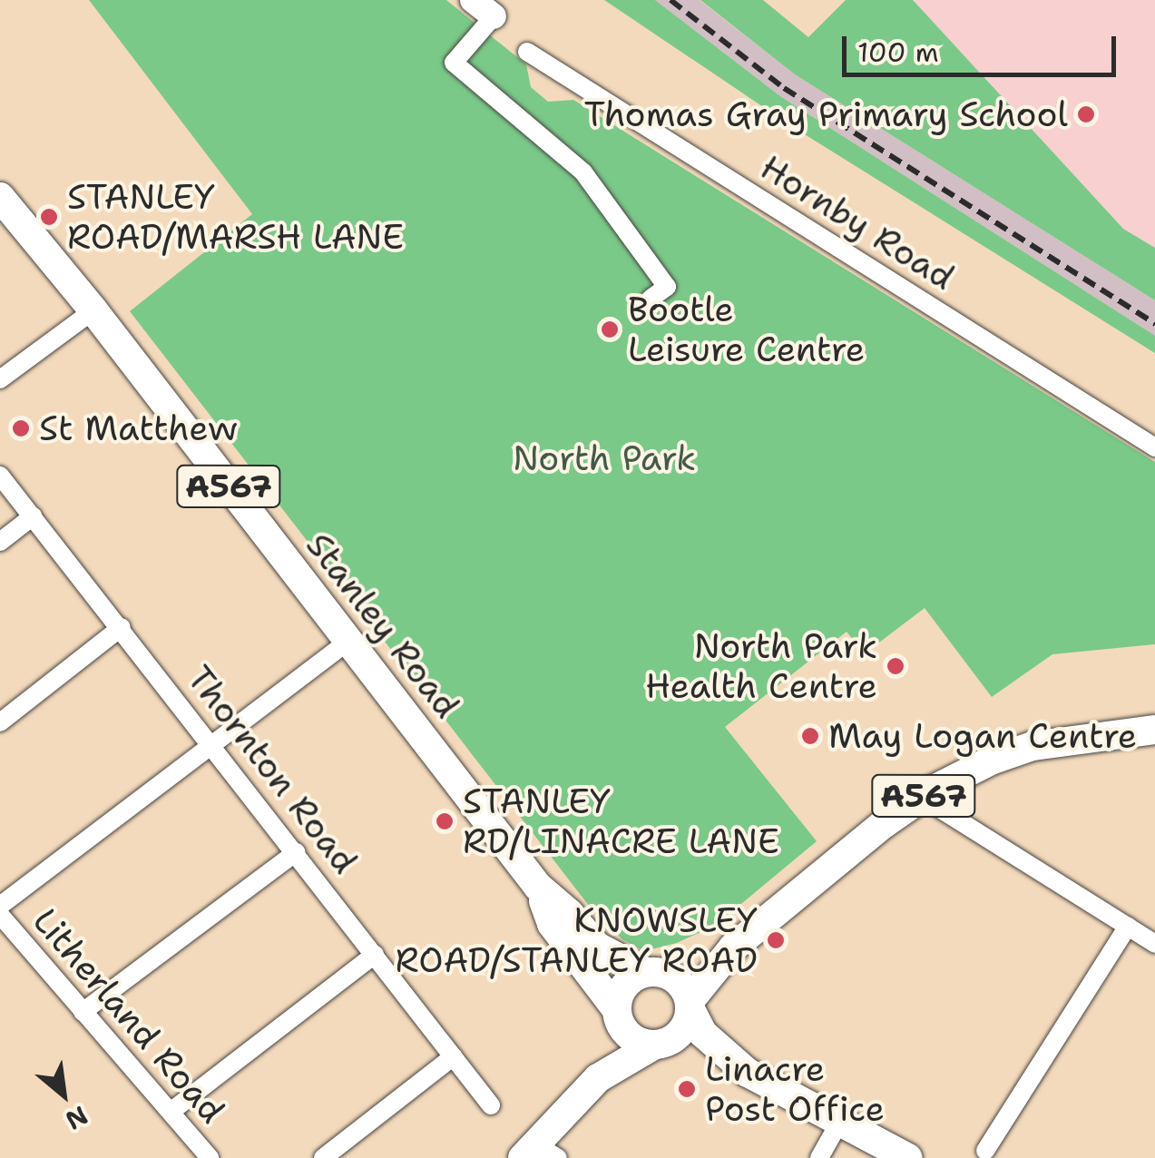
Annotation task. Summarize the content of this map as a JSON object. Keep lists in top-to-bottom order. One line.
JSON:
{"streets":{"main road":["A567","Stanley Road"],"street":["Hornby Road","Thornton Road","Litherland Road"]},"parks":["North Park"],"places":["Thomas Gray Primary School","STANLEY ROAD/MARSH LANE","Bootle Leisure Centre","St Matthew","North Park Health Centre","May Logan Centre","STANLEY RD/LINACRE LANE","KNOWSLEY ROAD/STANLEY ROAD","Linacre Post Office"],"scale_bar":"100 m","north":"bottom right"}
